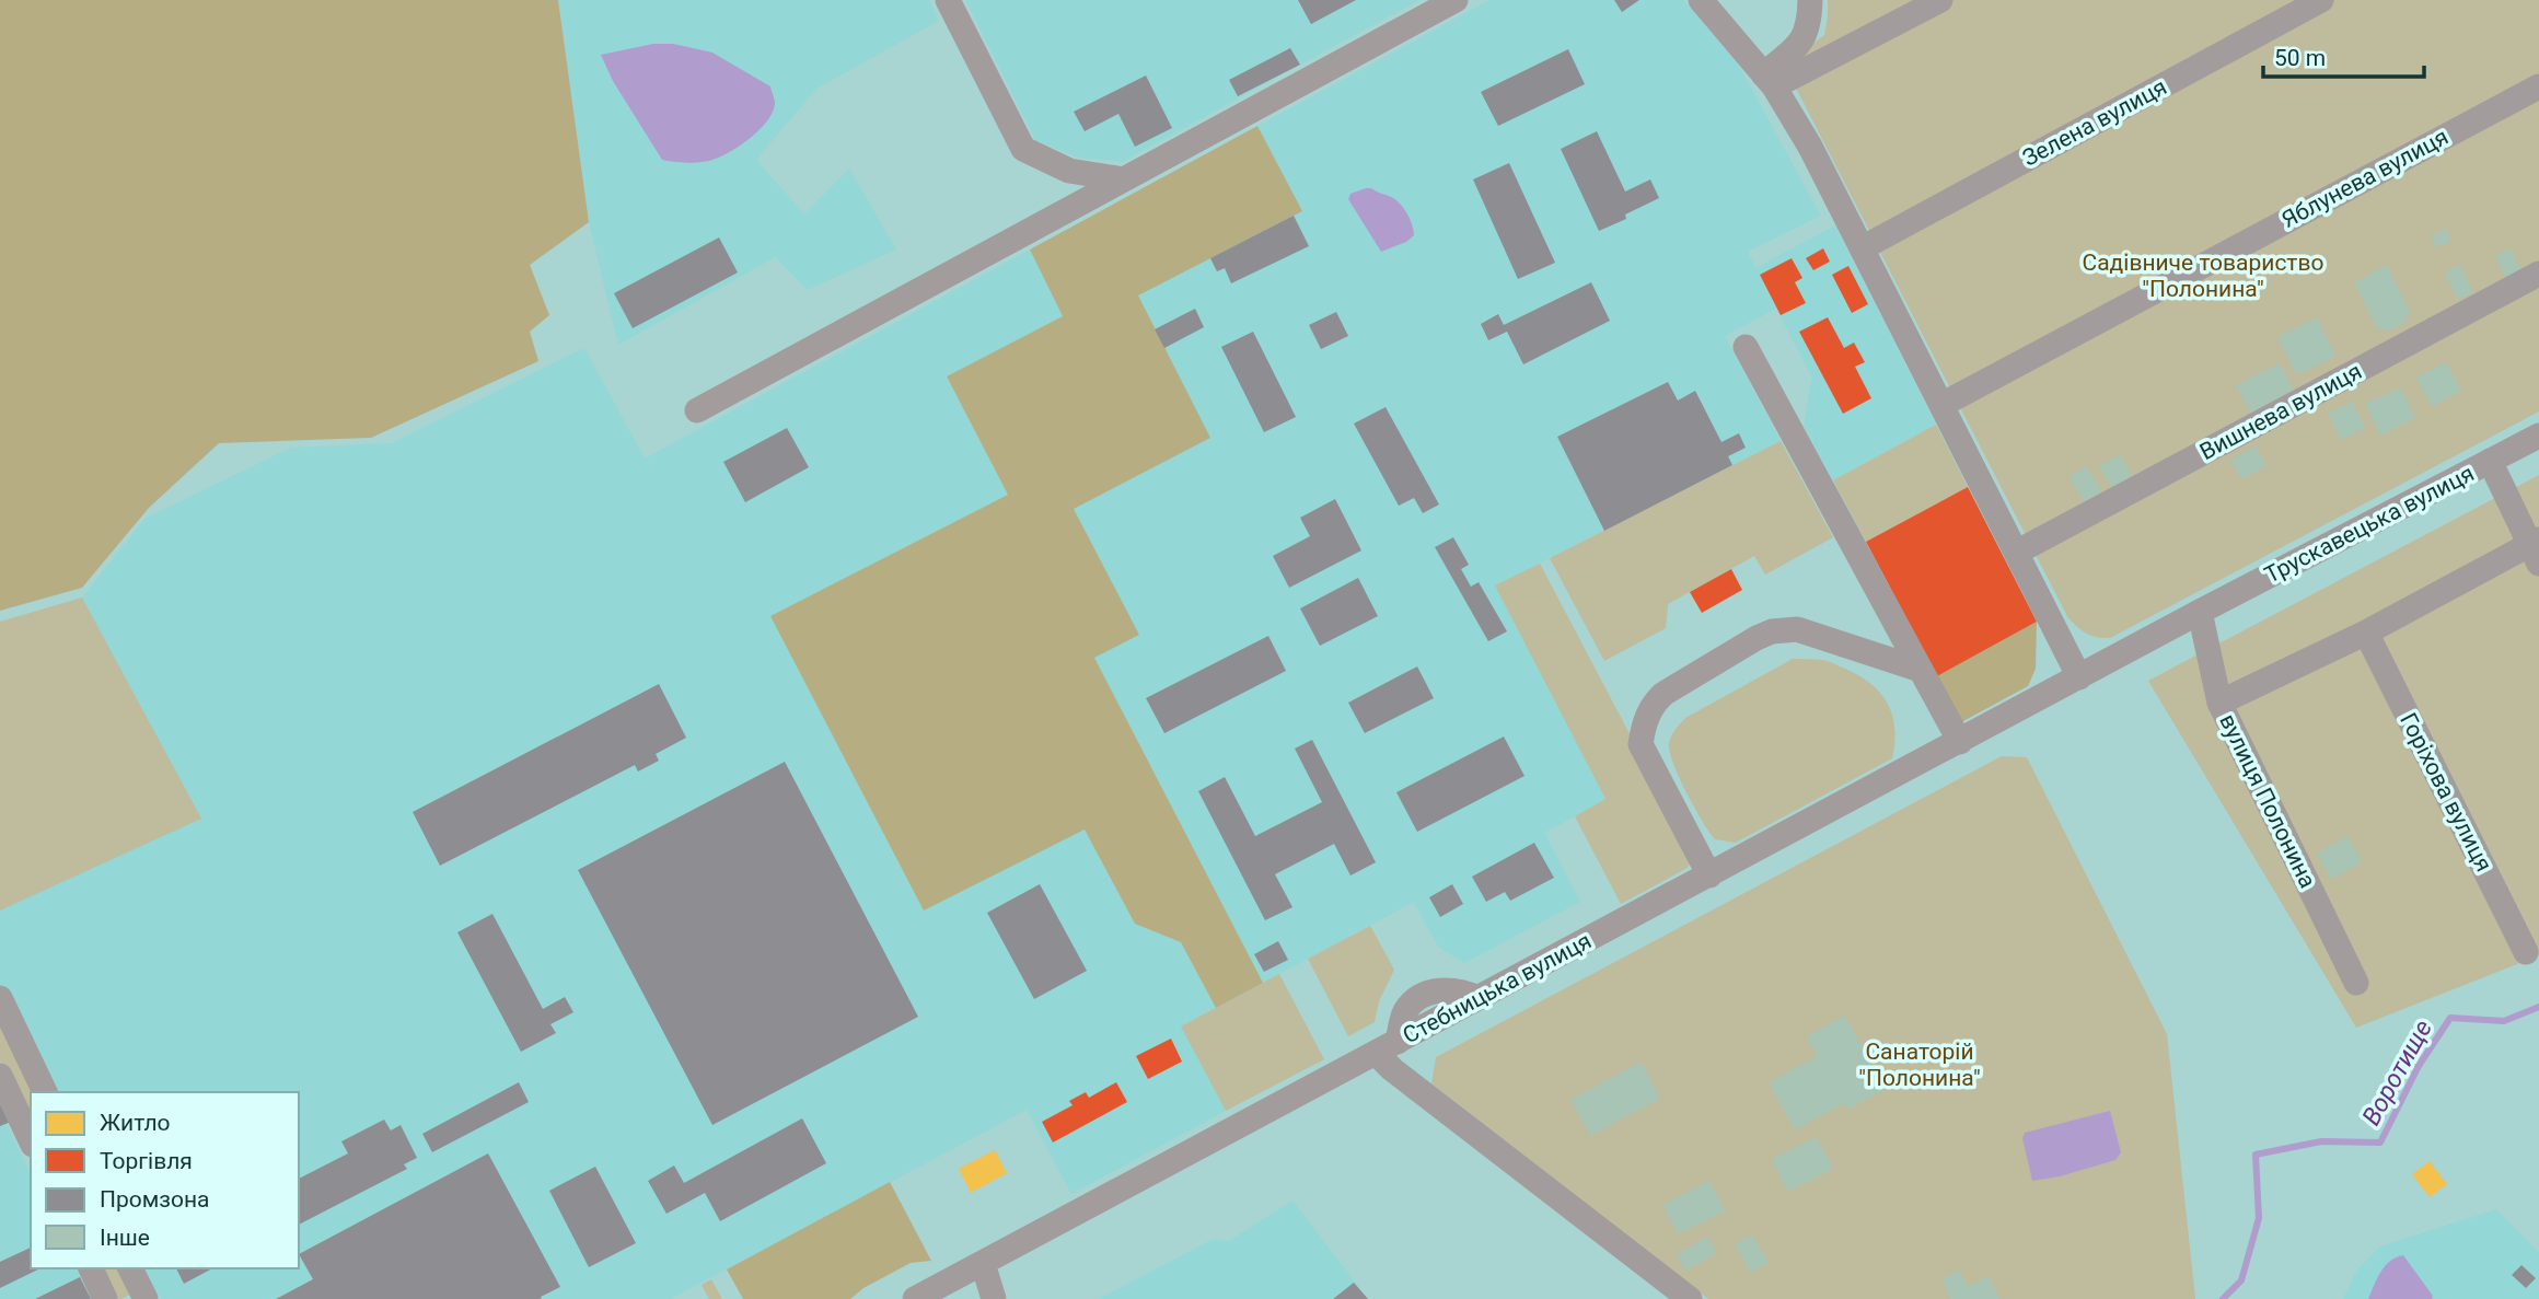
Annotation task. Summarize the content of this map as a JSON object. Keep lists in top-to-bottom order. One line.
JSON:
{"streets":{"street":["Зелена вулиця","Яблунева вулиця","Вишнева вулиця","Трускавецька вулиця","Горіхова вулиця","вулиця Полонина","Стебницька вулиця"]},"crossings":[["Трускавецька вулиця","вулиця Полонина"],["Трускавецька вулиця","Стебницька вулиця"]],"water":["Воротище"],"parks":["Садівниче товариство \"Полонина\"","Санаторій \"Полонина\""],"legend":["Житло","Торгівля","Промзона","Інше"],"scale_bar":"50 m"}
